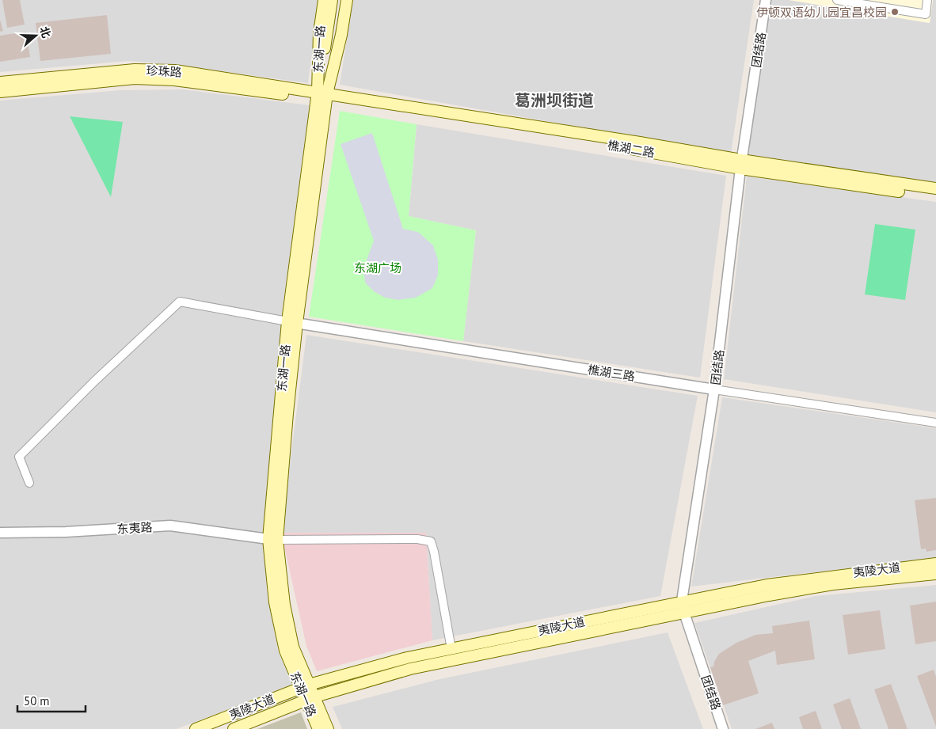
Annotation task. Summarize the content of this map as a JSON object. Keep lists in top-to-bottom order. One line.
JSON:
{"streets":{"main road":["东湖一路","珍珠路","樵湖二路","夷陵大道"],"street":["团结路","樵湖三路","东夷路"]},"crossings":[["东湖一路","珍珠路"],["东湖一路","樵湖二路"],["东湖一路","夷陵大道"],["团结路","樵湖二路"],["团结路","樵湖三路"],["团结路","夷陵大道"],["珍珠路","樵湖二路"]],"districts":["葛洲坝街道"],"parks":["东湖广场"],"places":["伊顿双语幼儿园宜昌校园"],"scale_bar":"50 m","north":"right"}
